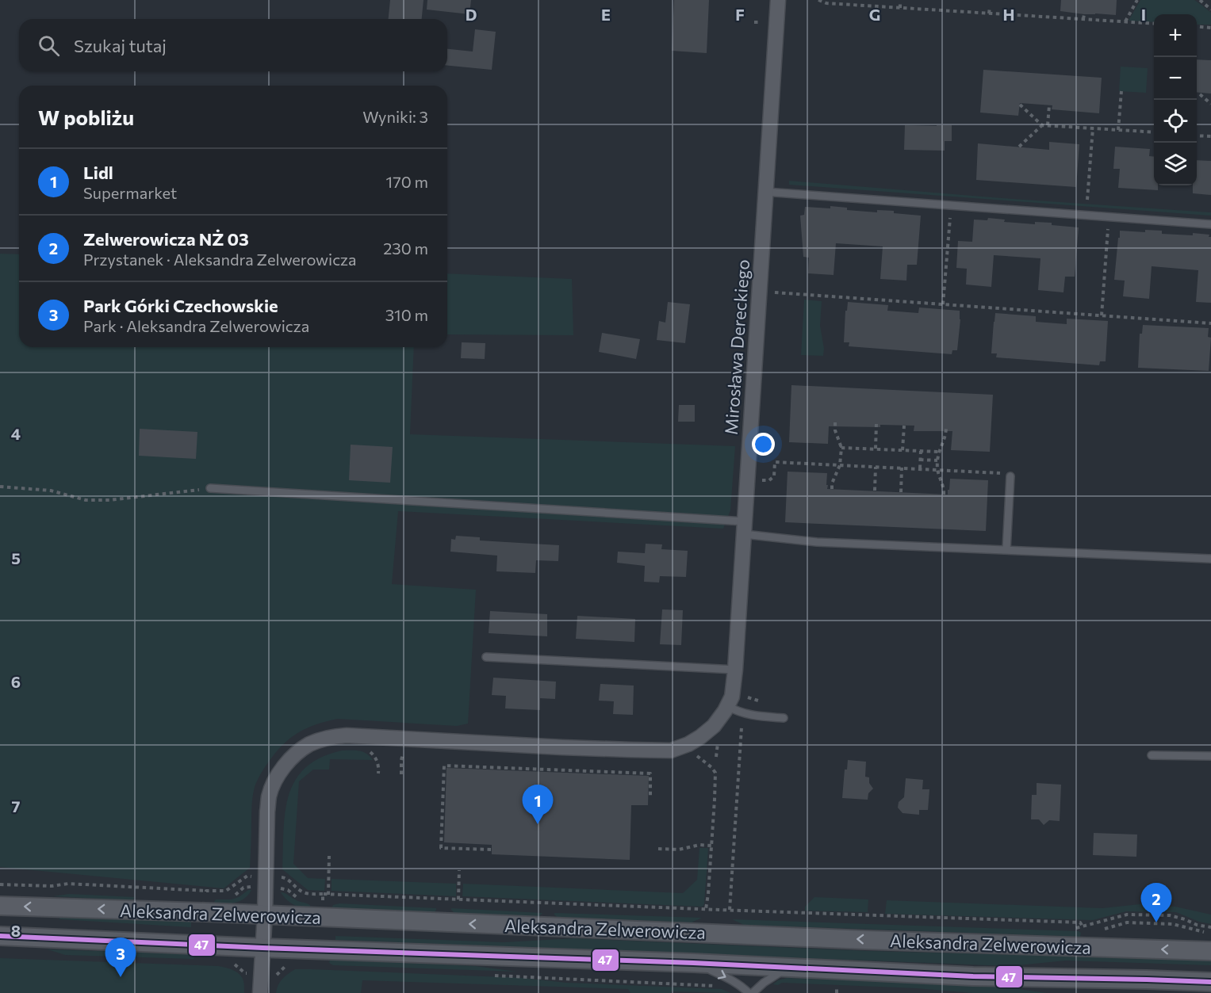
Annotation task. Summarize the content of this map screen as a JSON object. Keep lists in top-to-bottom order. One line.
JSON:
{"streets":{"street":["Mirosława Dereckiego","Aleksandra Zelwerowicza"]},"lines":["transit line 47"],"page":{"map_buttons":["+","−"],"search":"Szukaj tutaj","heading":["W pobliżu","Wyniki: 3"],"list":[{"mark":"1","name":"Lidl","note":"Supermarket","value":"170 m"},{"mark":"2","name":"Zelwerowicza NŻ 03","note":"Przystanek · Aleksandra Zelwerowicza","value":"230 m"},{"mark":"3","name":"Park Górki Czechowskie","note":"Park · Aleksandra Zelwerowicza","value":"310 m"}],"pins":["1","2","3"]},"grid":{"columns":["D","E","F","G","H","I"],"rows":["4","5","6","7","8"]}}
